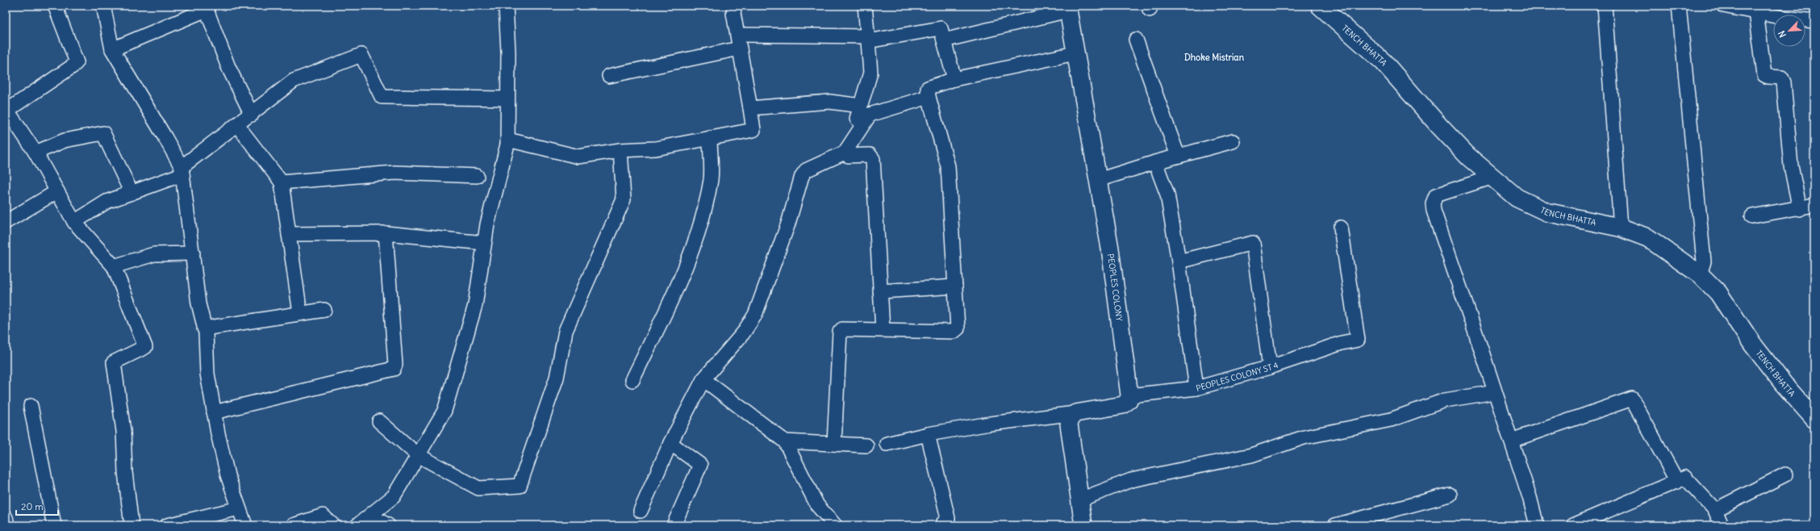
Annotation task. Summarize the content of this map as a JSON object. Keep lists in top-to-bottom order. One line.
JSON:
{"streets":{"main road":["TENCH BHATTA"],"street":["PEOPLES COLONY","PEOPLES COLONY ST 4"]},"crossings":[["PEOPLES COLONY","PEOPLES COLONY ST 4"]],"districts":["Dhoke Mistrian"],"scale_bar":"20 m","north":"bottom left"}
